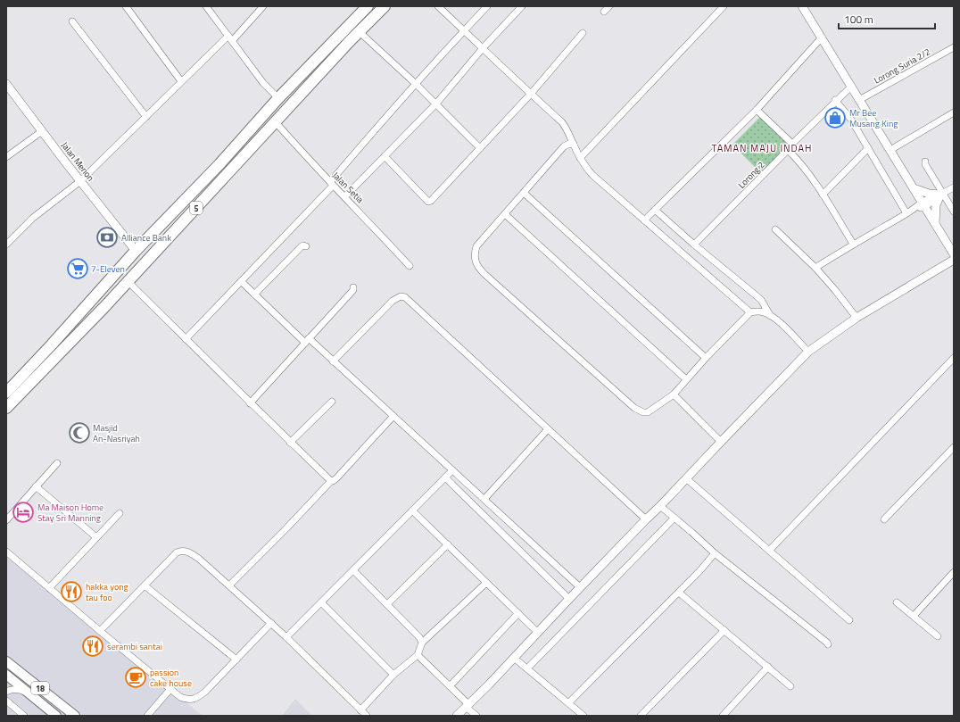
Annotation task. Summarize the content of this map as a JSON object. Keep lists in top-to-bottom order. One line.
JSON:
{"streets":{"highway":["5"],"main road":["18"],"street":["Lorong Suria 2/2","Jalan Menon","Lorong 2","Jalan Setia"]},"crossings":[["Jalan Menon","5"],["Jalan Setia","5"]],"districts":["TAMAN MAJU INDAH"],"places":{"shop":["Mr Bee Musang King"],"bank":["Alliance Bank"],"supermarket":["7-Eleven"],"mosque":["Masjid An-Nasriyah"],"hotel":["Ma Maison Home Stay Sri Manning"],"restaurant":["hakka yong tau foo","serambi santai"],"cafe":["passion cake house"]},"scale_bar":"100 m"}
